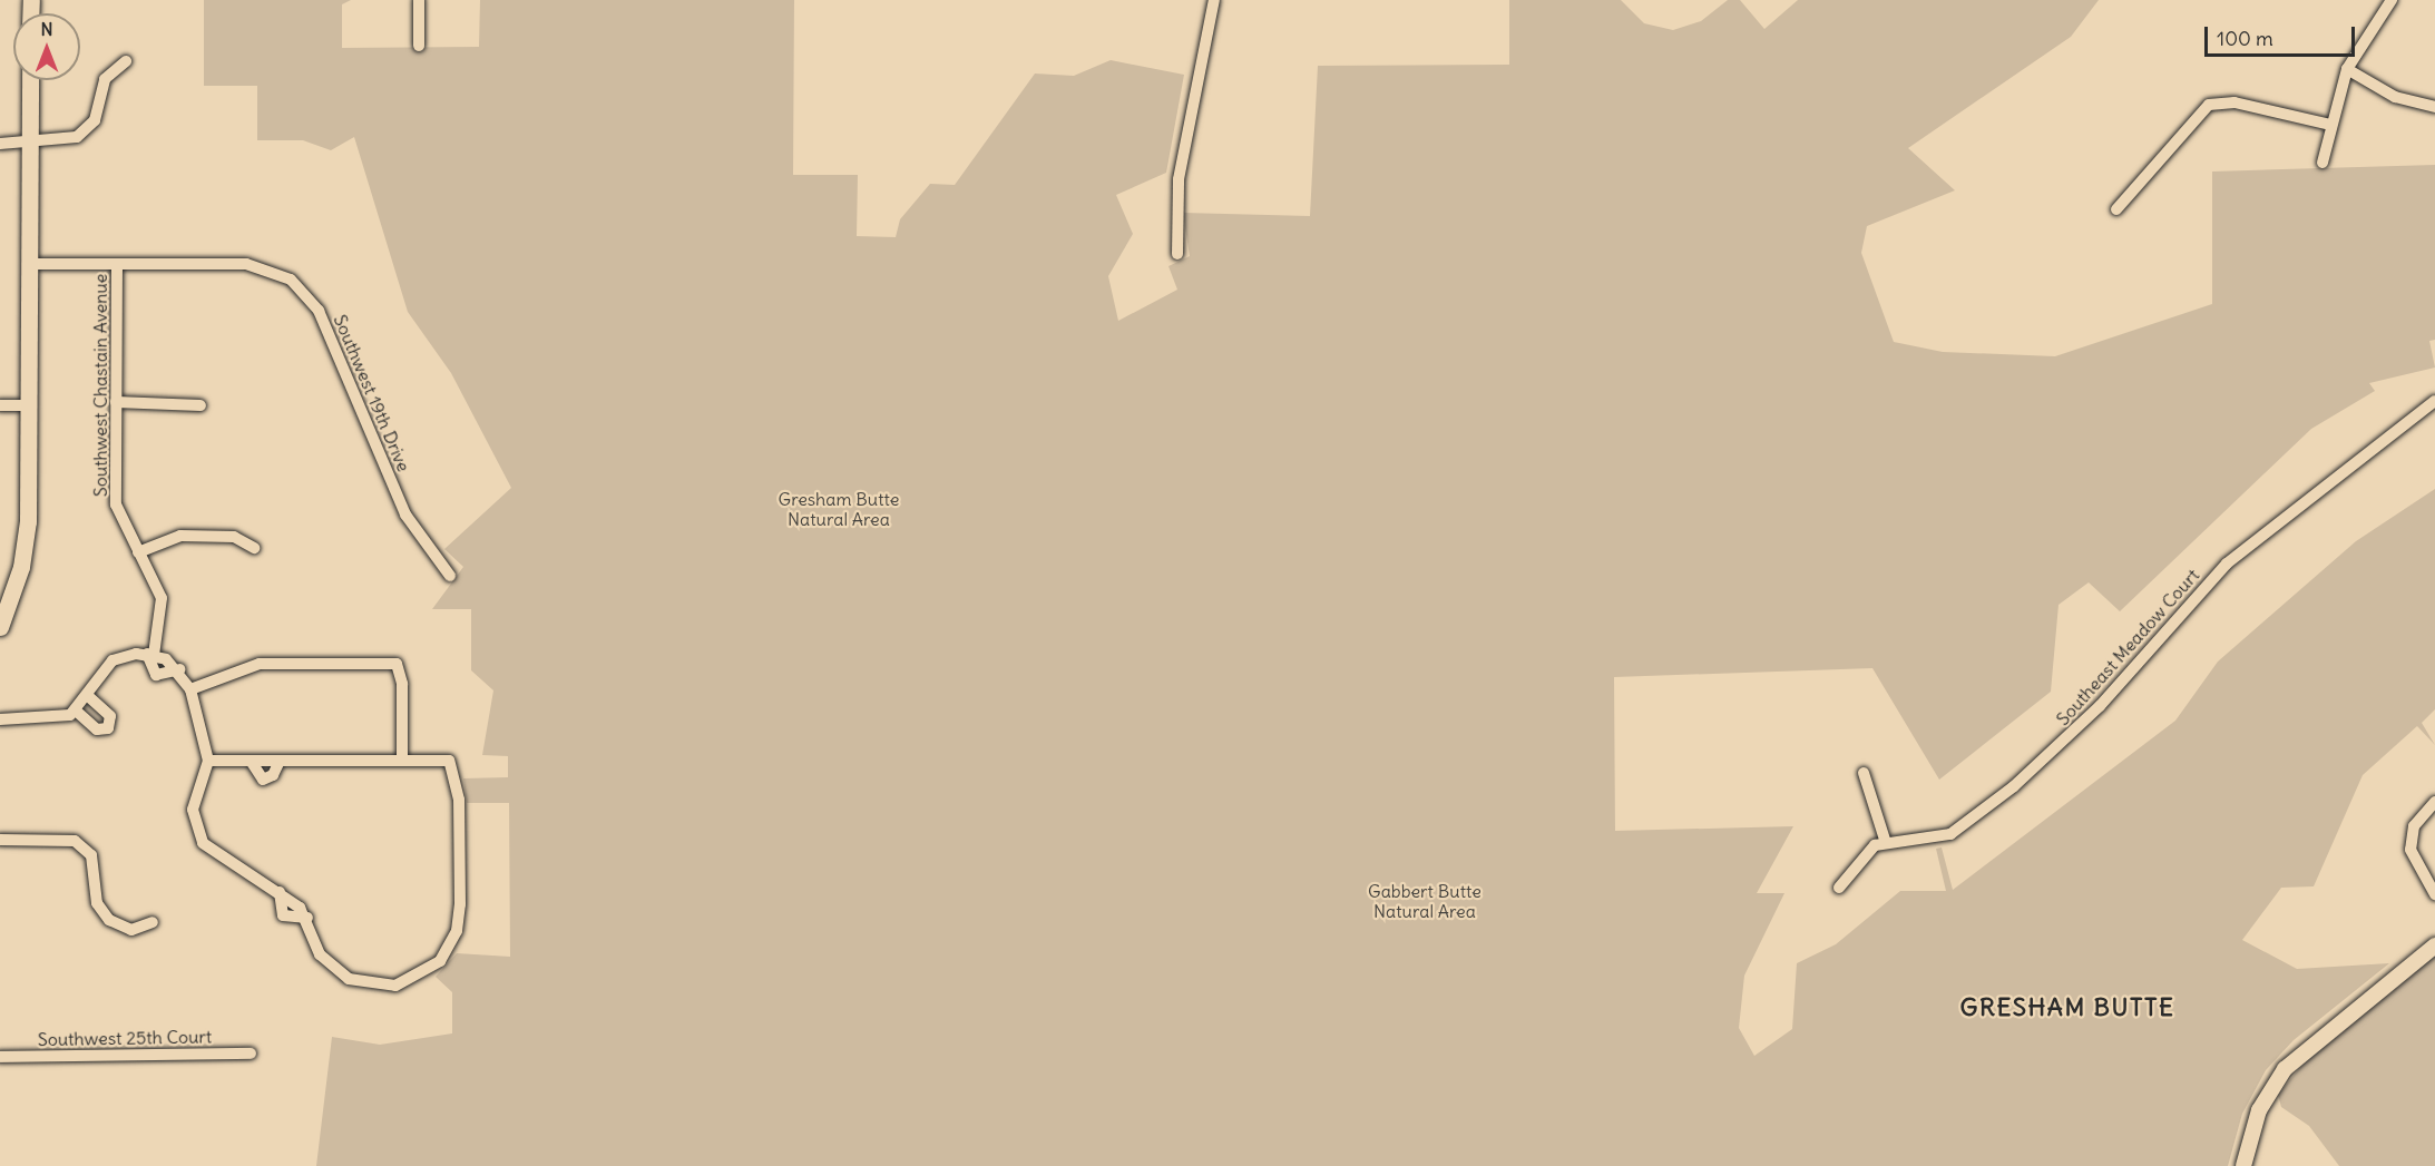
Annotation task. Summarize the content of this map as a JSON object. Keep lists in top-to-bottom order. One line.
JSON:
{"streets":{"street":["Southwest Chastain Avenue","Southwest 19th Drive","Southeast Meadow Court","Southwest 25th Court"]},"crossings":[["Southwest Chastain Avenue","Southwest 19th Drive"]],"districts":["GRESHAM BUTTE"],"parks":["Gresham Butte Natural Area","Gabbert Butte Natural Area"],"scale_bar":"100 m","north":"top"}
